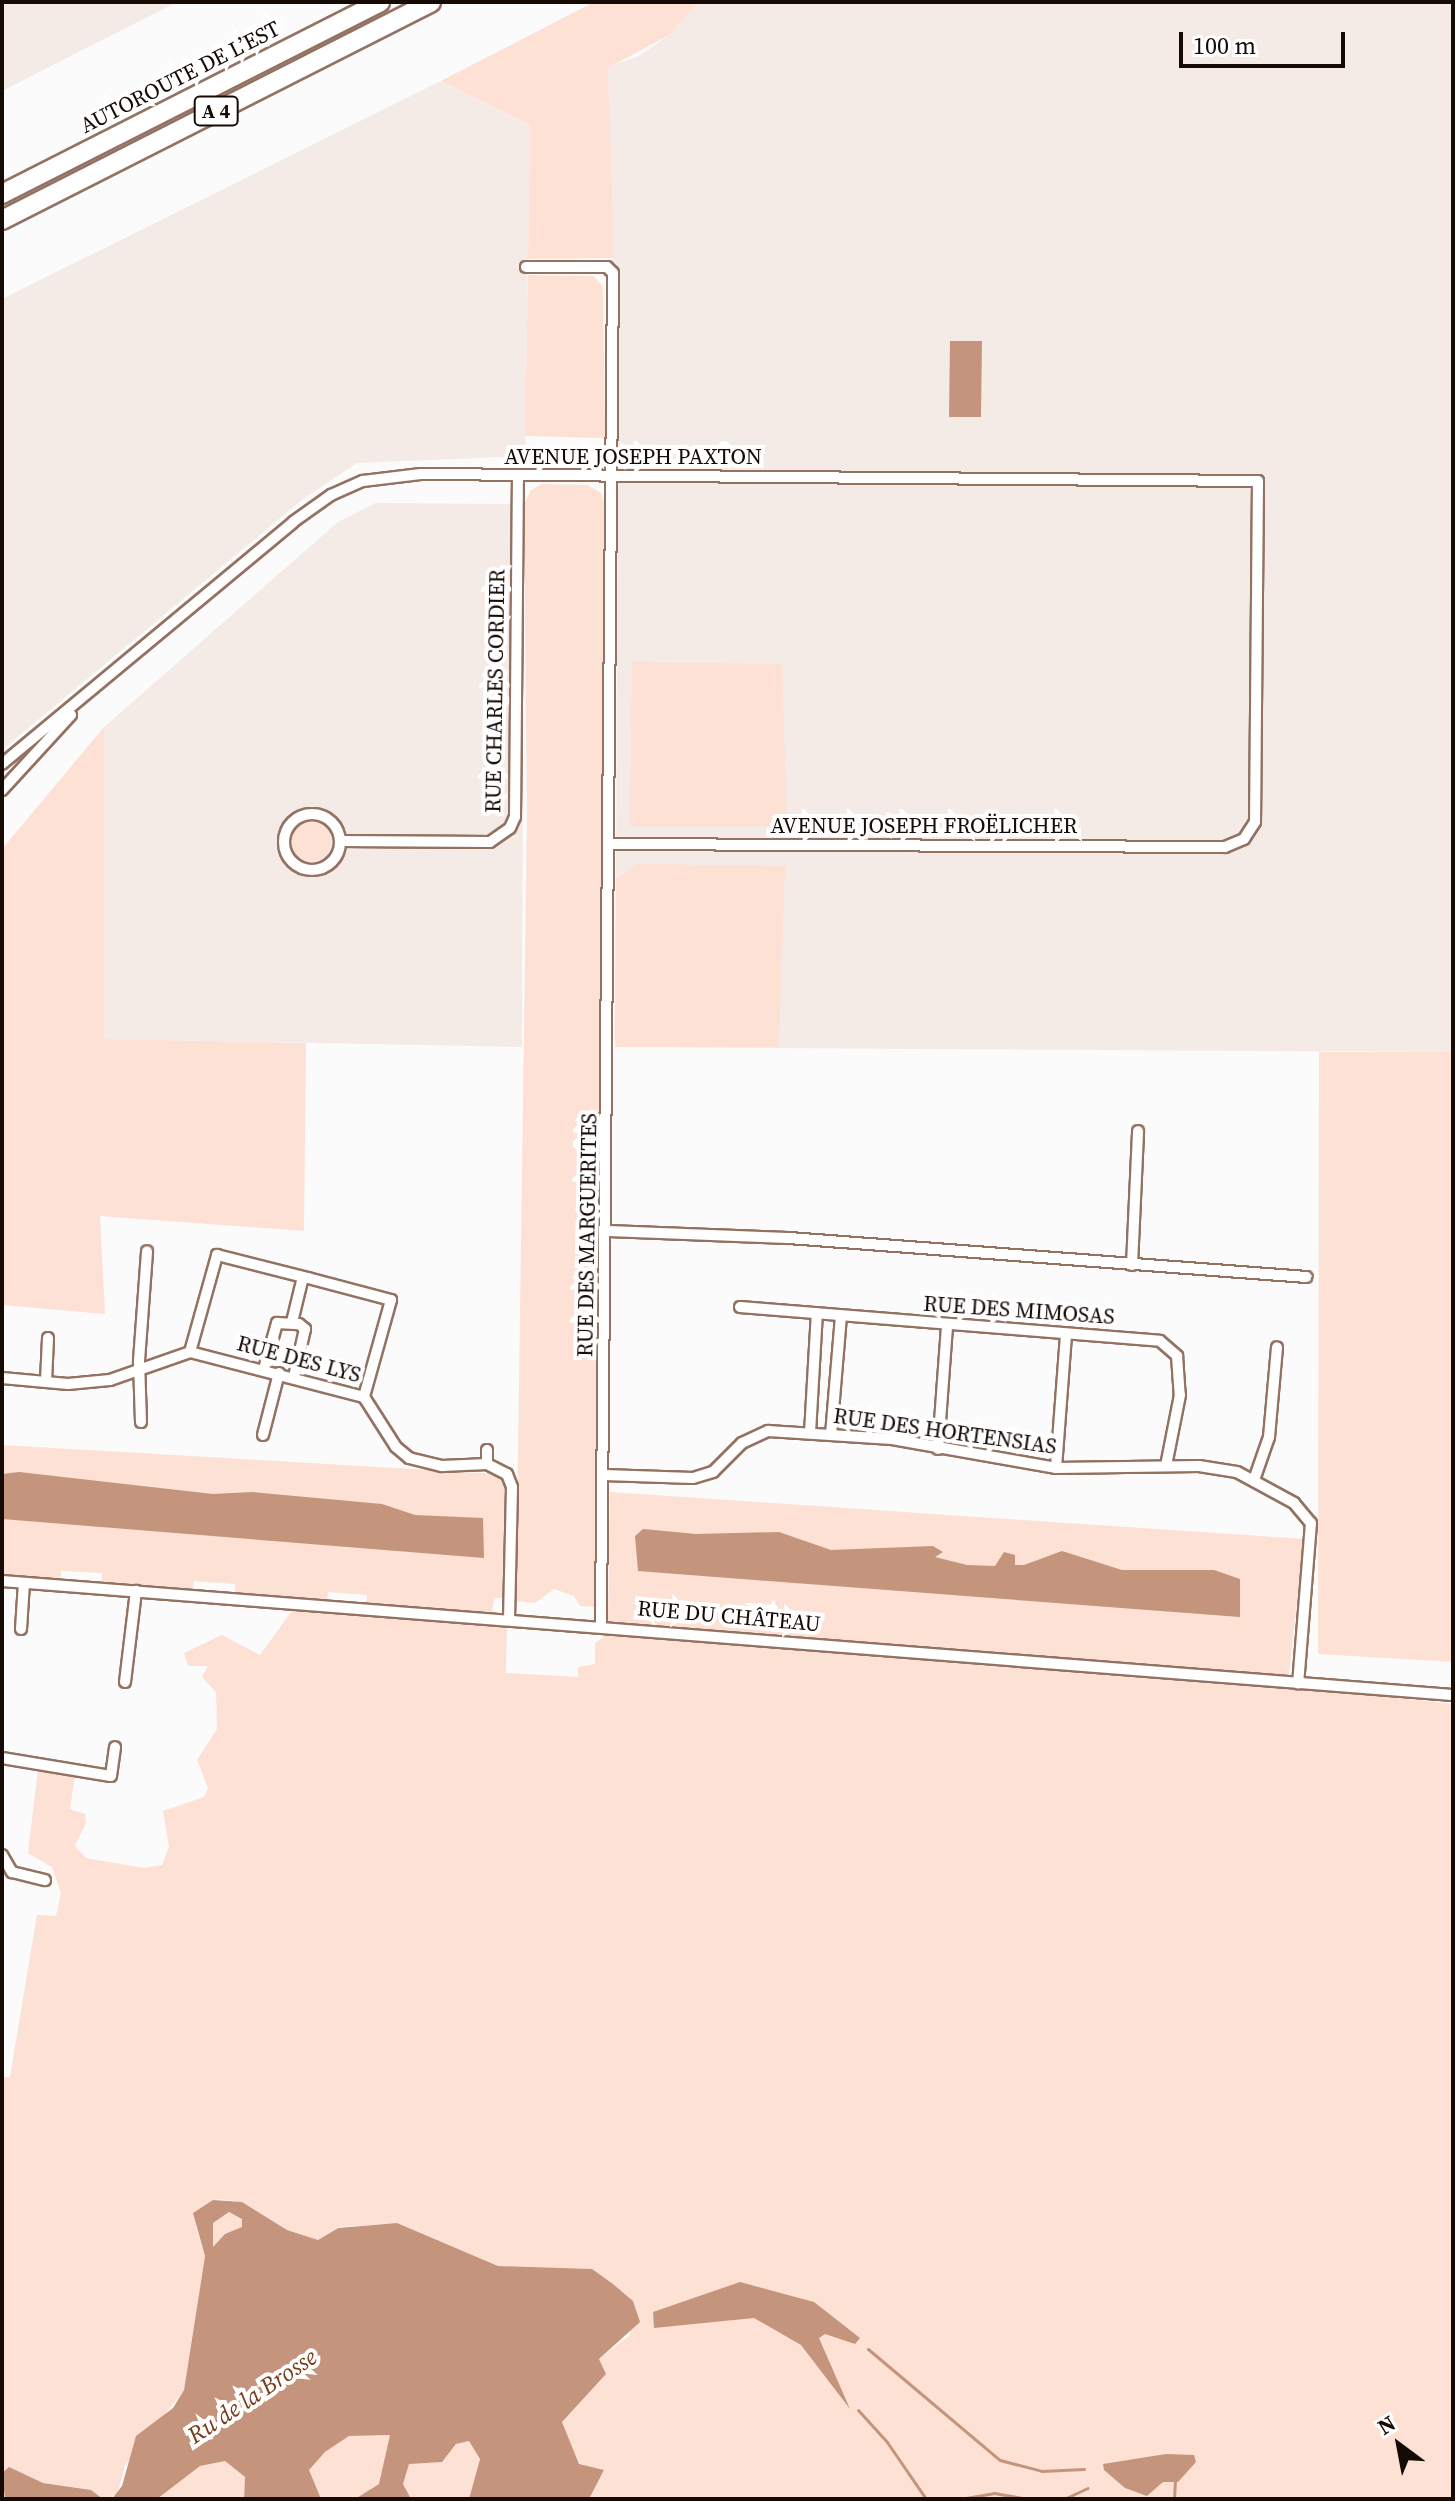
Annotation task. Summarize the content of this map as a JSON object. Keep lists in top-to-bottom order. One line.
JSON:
{"streets":{"highway":["AUTOROUTE DE L’EST","A 4"],"street":["AVENUE JOSEPH PAXTON","RUE CHARLES CORDIER","AVENUE JOSEPH FROËLICHER","RUE DES MARGUERITES","RUE DES MIMOSAS","RUE DES LYS","RUE DES HORTENSIAS","RUE DU CHÂTEAU"]},"crossings":[["AVENUE JOSEPH PAXTON","RUE CHARLES CORDIER"],["AVENUE JOSEPH PAXTON","AVENUE JOSEPH FROËLICHER"],["AVENUE JOSEPH FROËLICHER","RUE DES MARGUERITES"],["RUE DES MARGUERITES","RUE DES HORTENSIAS"],["RUE DES MARGUERITES","RUE DU CHÂTEAU"],["RUE DES MIMOSAS","RUE DES HORTENSIAS"],["RUE DES HORTENSIAS","RUE DU CHÂTEAU"]],"water":["Ru de la Brosse"],"scale_bar":"100 m","north":"top left"}
